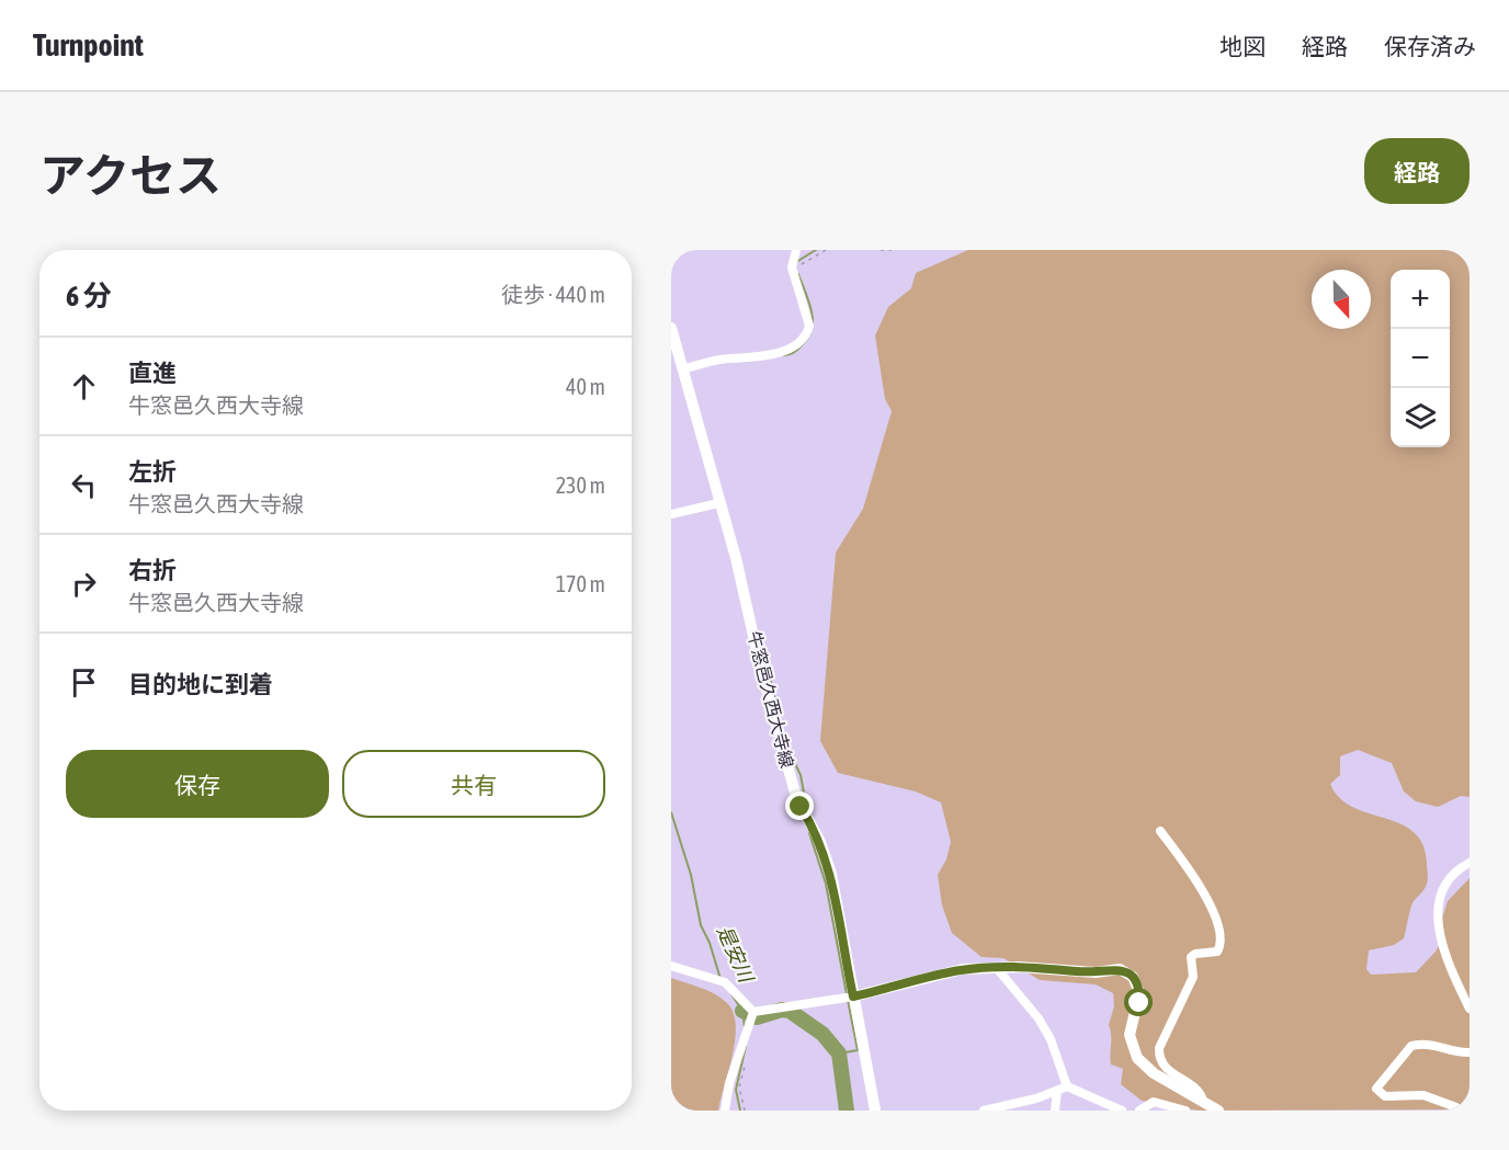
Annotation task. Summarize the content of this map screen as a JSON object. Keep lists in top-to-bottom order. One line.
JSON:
{"streets":{"main road":["牛窓邑久西大寺線"]},"water":["是安川"],"north":"bottom","page":{"header":"Turnpoint","nav":["地図","経路","保存済み"],"title":"アクセス","buttons":["経路",["保存","共有"]],"heading":["6 分","徒歩 · 440 m"],"map_buttons":["+","−"],"list":[["直進","牛窓邑久西大寺線","40 m"],["左折","牛窓邑久西大寺線","230 m"],["右折","牛窓邑久西大寺線","170 m"],"目的地に到着"]}}
